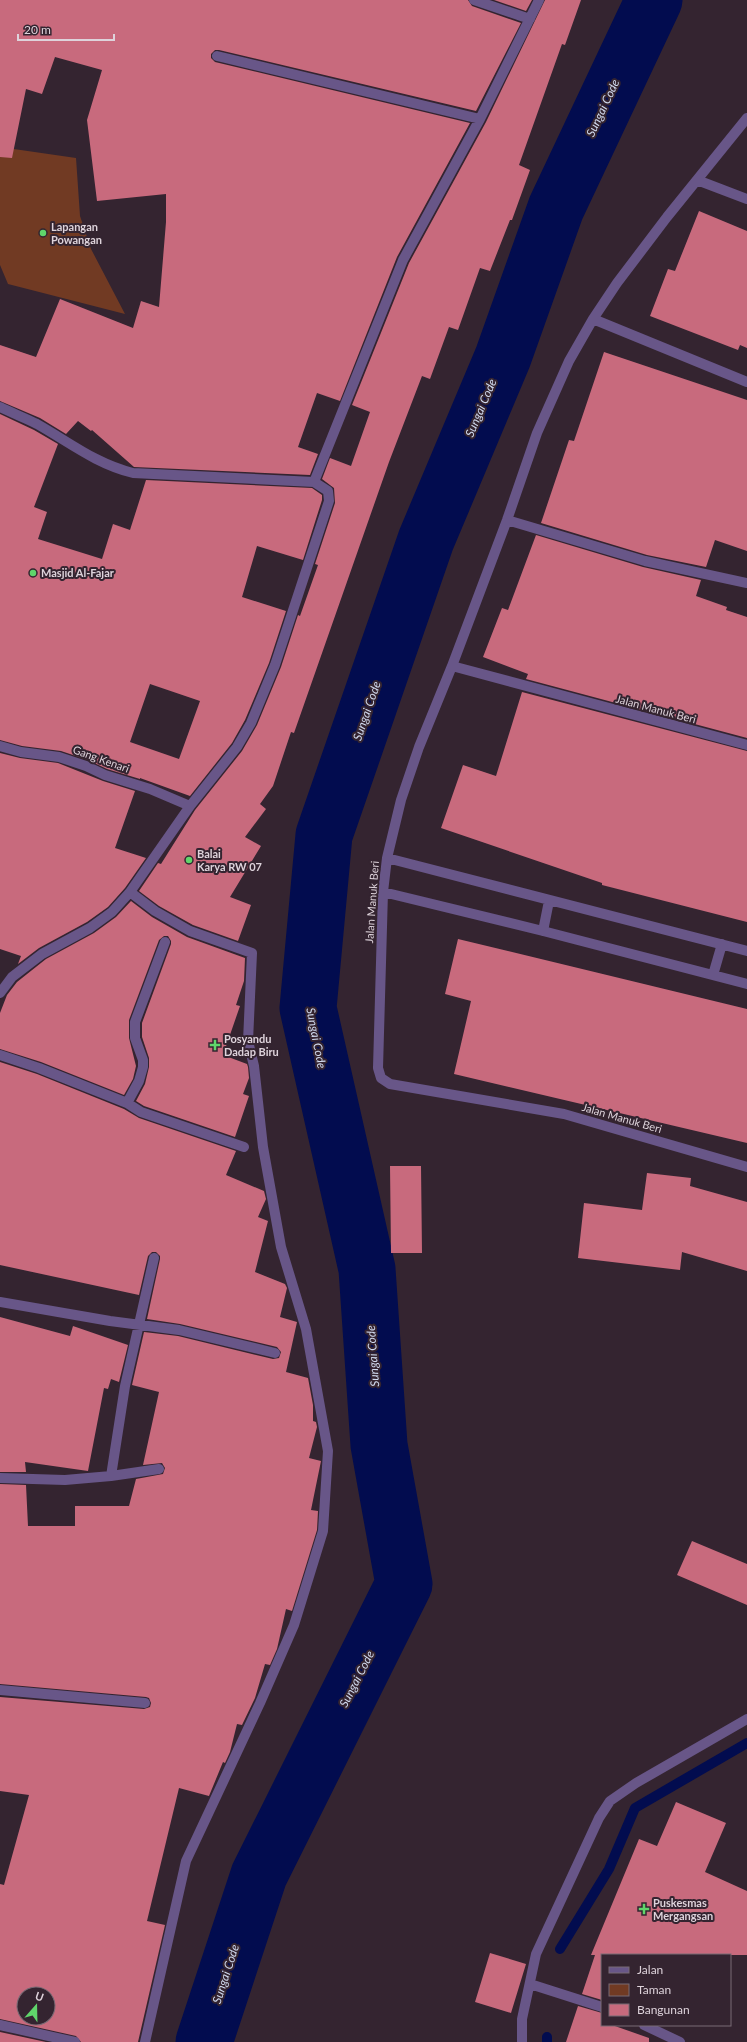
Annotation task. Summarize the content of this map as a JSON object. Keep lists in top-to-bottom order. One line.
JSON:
{"streets":{"street":["Jalan Manuk Beri","Gang Kenari"]},"water":["Sungai Code"],"places":{"other":["Lapangan Powangan","Masjid Al-Fajar","Balai Karya RW 07"],"health":["Posyandu Dadap Biru","Puskesmas Mergangsan"]},"legend":["Jalan","Taman","Bangunan"],"scale_bar":"20 m","north":"top"}
